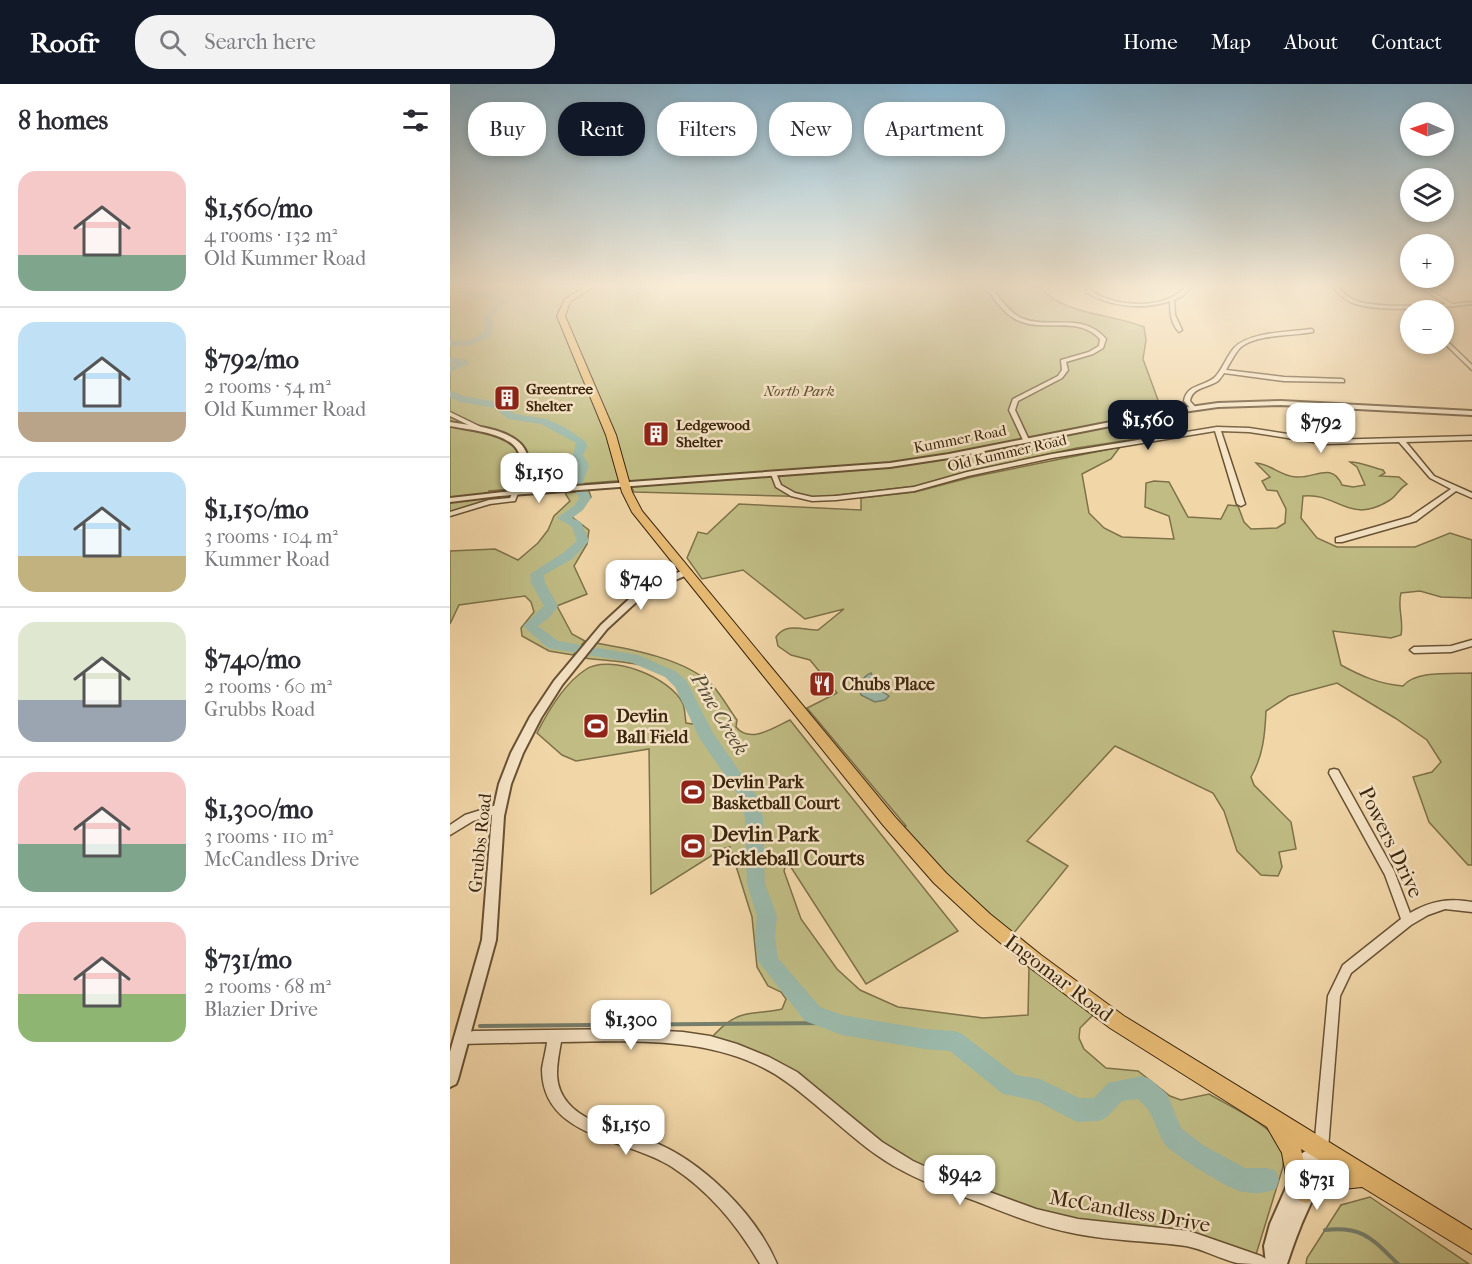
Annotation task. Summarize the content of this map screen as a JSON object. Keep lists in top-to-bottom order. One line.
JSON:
{"streets":{"main road":["Ingomar Road"],"street":["Kummer Road","Old Kummer Road","Powers Drive","Grubbs Road","McCandless Drive"]},"crossings":[["Kummer Road","Old Kummer Road"],["Kummer Road","Ingomar Road"],["Powers Drive","Ingomar Road"],["Grubbs Road","Ingomar Road"],["Grubbs Road","McCandless Drive"]],"water":["Pine Creek"],"parks":["North Park"],"places":{"building":["Greentree Shelter","Ledgewood Shelter"],"restaurant":["Chubs Place"],"sports":["Devlin Ball Field","Devlin Park Basketball Court","Devlin Park Pickleball Courts"]},"north":"left","page":{"header":"Roofr","search":"Search here","nav":["Home","Map","About","Contact"],"heading":"8 homes","map_buttons":["+","−"],"chip":["Buy","Rent","Filters","New","Apartment"],"list":[{"name":"$1,560/mo","note":"4 rooms · 132 m² · Old Kummer Road"},{"name":"$792/mo","note":"2 rooms · 54 m² · Old Kummer Road"},{"name":"$1,150/mo","note":"3 rooms · 104 m² · Kummer Road"},{"name":"$740/mo","note":"2 rooms · 60 m² · Grubbs Road"},{"name":"$1,300/mo","note":"3 rooms · 110 m² · McCandless Drive"},{"name":"$731/mo","note":"2 rooms · 68 m² · Blazier Drive"}],"price":["$1,560","$792","$1,150","$740","$1,300","$1,150","$942","$731"]}}
